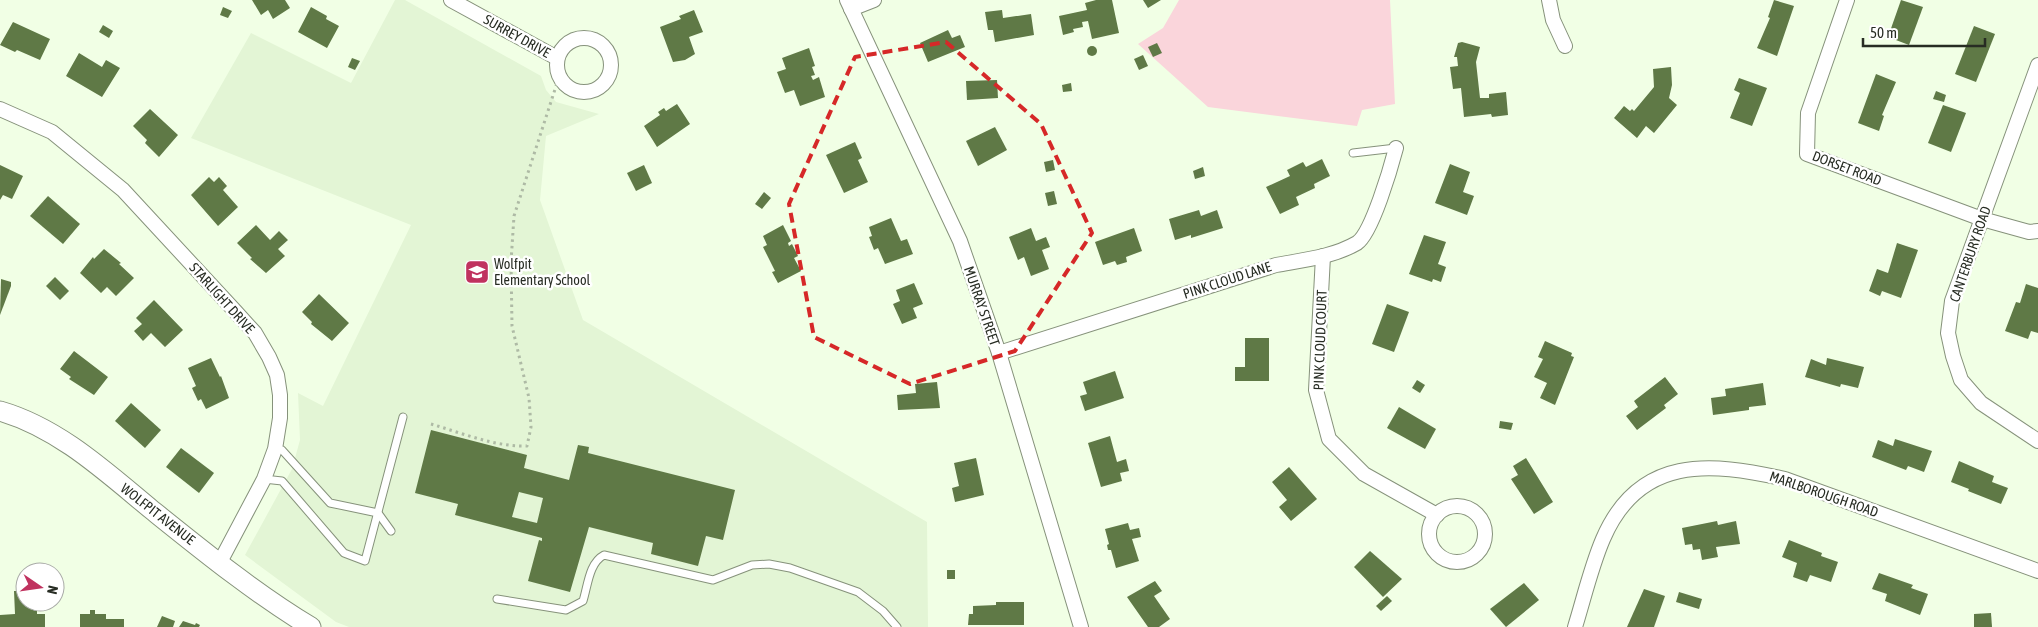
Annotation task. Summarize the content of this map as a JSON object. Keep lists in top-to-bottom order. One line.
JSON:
{"streets":{"street":["SURREY DRIVE","DORSET ROAD","CANTERBURY ROAD","PINK CLOUD LANE","STARLIGHT DRIVE","MURRAY STREET","PINK CLOUD COURT","MARLBOROUGH ROAD","WOLFPIT AVENUE"]},"crossings":[["DORSET ROAD","CANTERBURY ROAD"],["PINK CLOUD LANE","MURRAY STREET"],["PINK CLOUD LANE","PINK CLOUD COURT"],["STARLIGHT DRIVE","WOLFPIT AVENUE"]],"places":{"school or university":["Wolfpit Elementary School"]},"scale_bar":"50 m","north":"right"}
